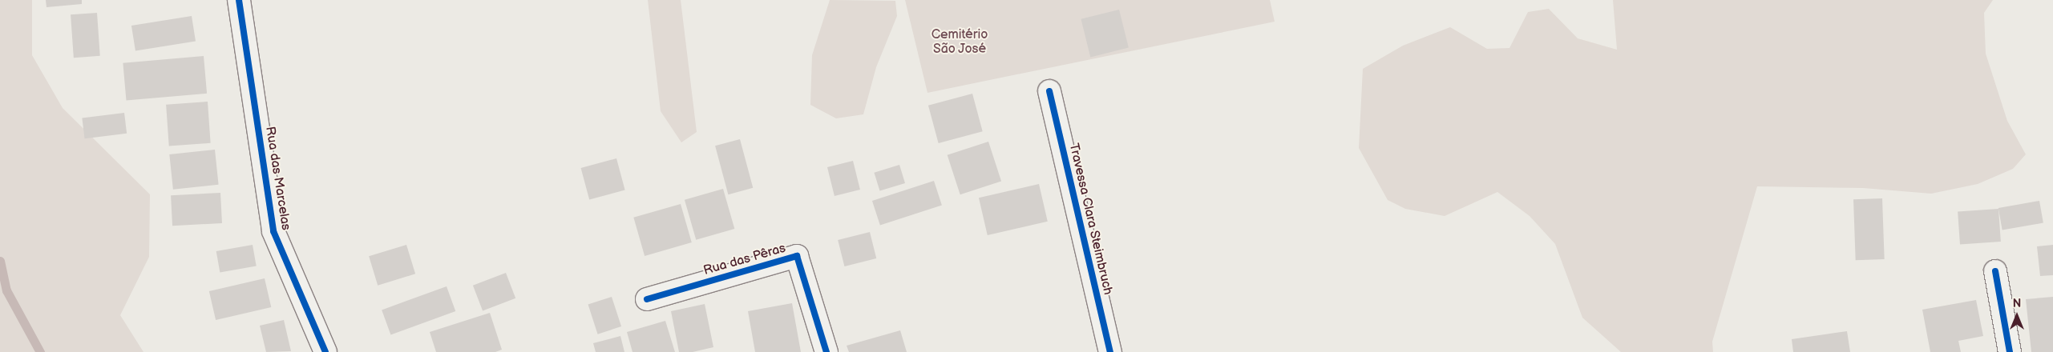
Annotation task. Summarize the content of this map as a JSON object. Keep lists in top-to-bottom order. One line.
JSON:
{"streets":{"street":["Rua das Marcelas","Travessa Clara Steimbruch","Rua das Pêras"]},"parks":["Cemitério São José"],"north":"top"}
